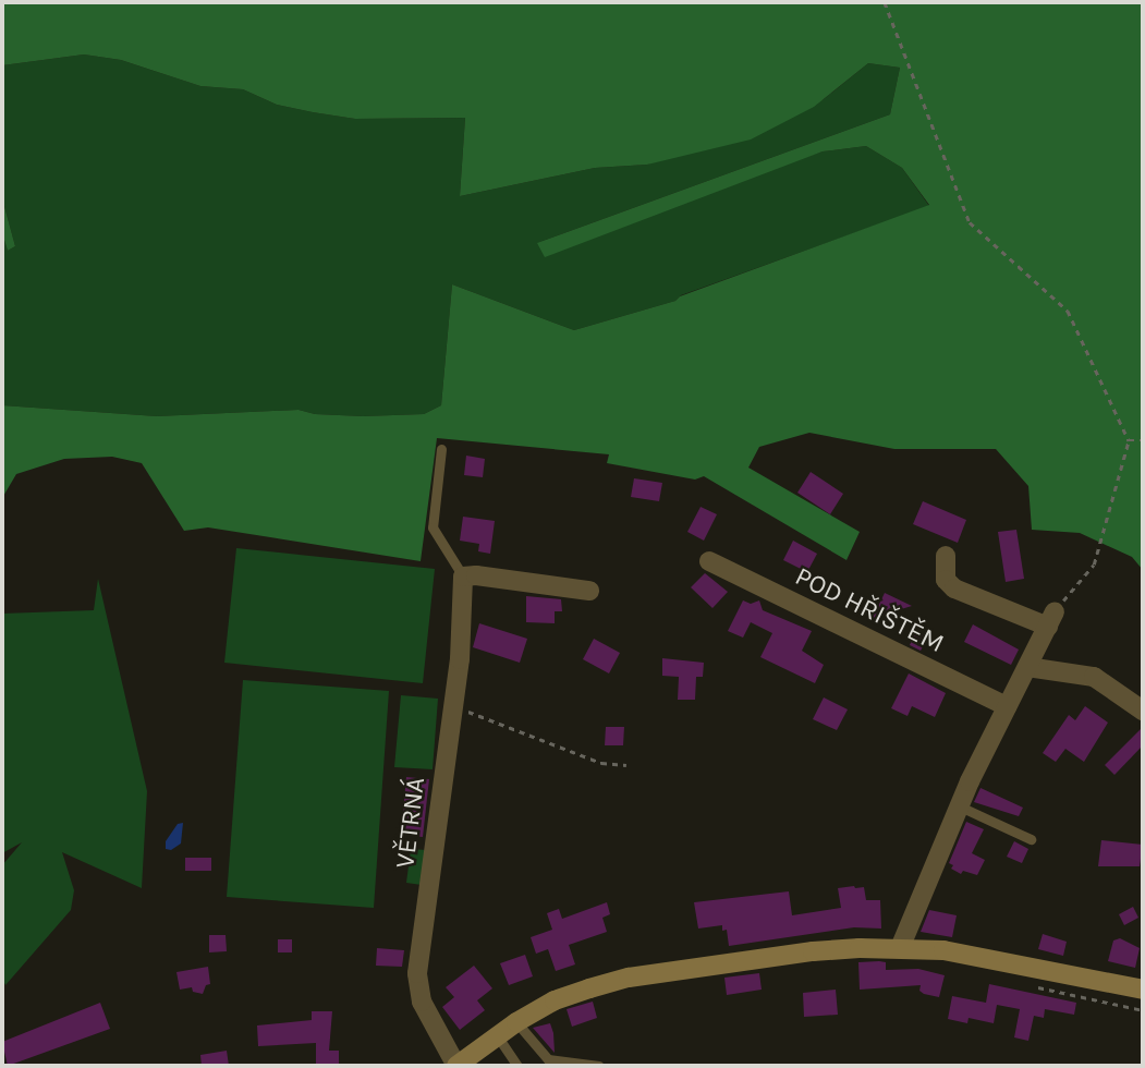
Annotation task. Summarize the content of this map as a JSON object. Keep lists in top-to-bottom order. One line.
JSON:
{"streets":{"street":["POD HŘIŠTĚM","VĚTRNÁ"]}}
